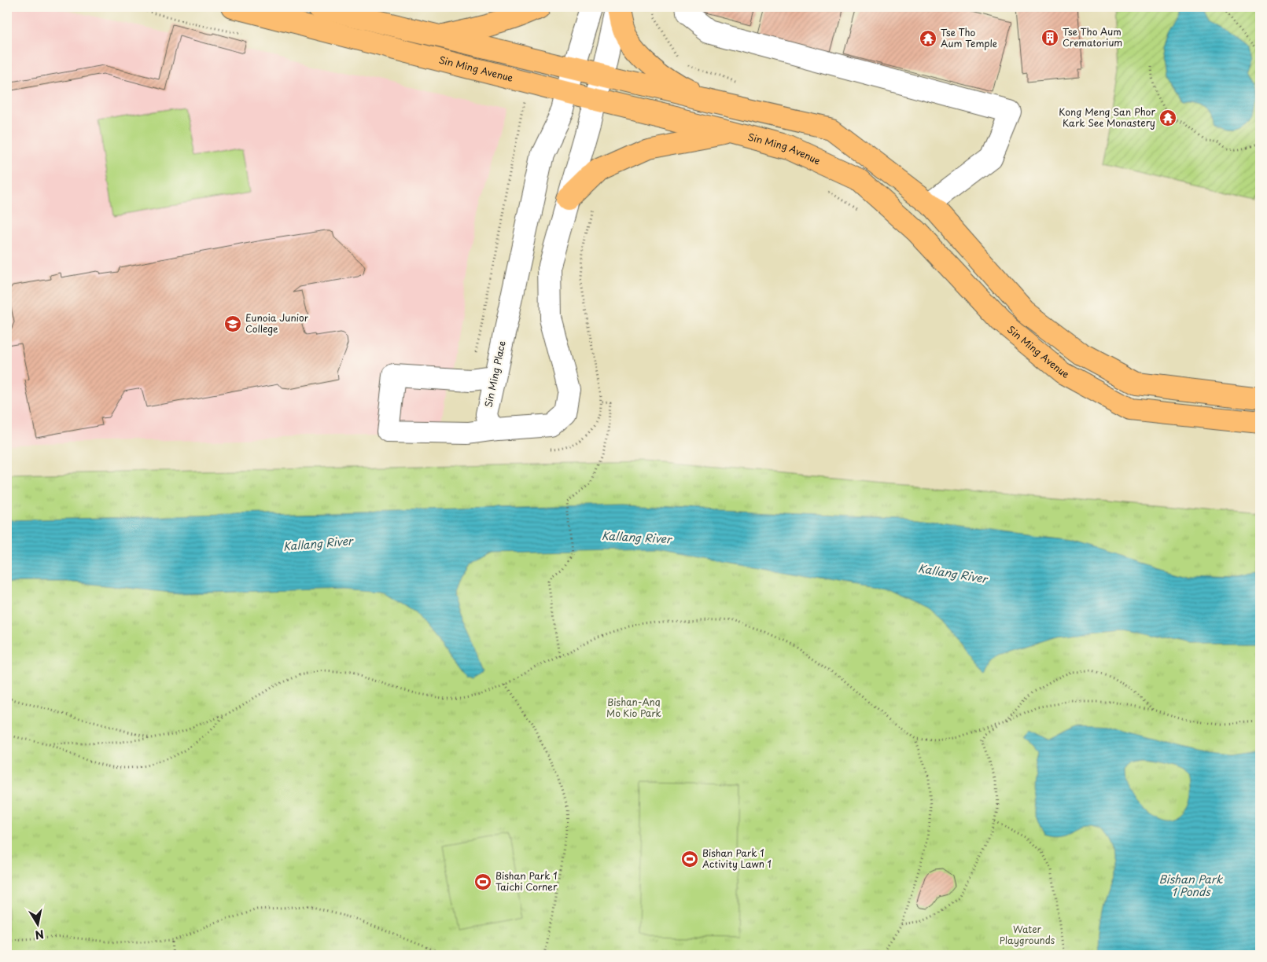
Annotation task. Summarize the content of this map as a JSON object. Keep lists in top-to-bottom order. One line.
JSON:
{"streets":{"main road":["Sin Ming Avenue"],"street":["Sin Ming Place"]},"crossings":[["Sin Ming Avenue","Sin Ming Place"]],"water":["Kallang River","Bishan Park 1 Ponds"],"parks":["Bishan-Ang Mo Kio Park","Water Playgrounds"],"places":{"building":["Tse Tho Aum Crematorium"],"temple":["Tse Tho Aum Temple","Kong Meng San Phor Kark See Monastery"],"school or university":["Eunoia Junior College"],"sports":["Bishan Park 1 Activity Lawn 1","Bishan Park 1 Taichi Corner"]},"north":"bottom"}
